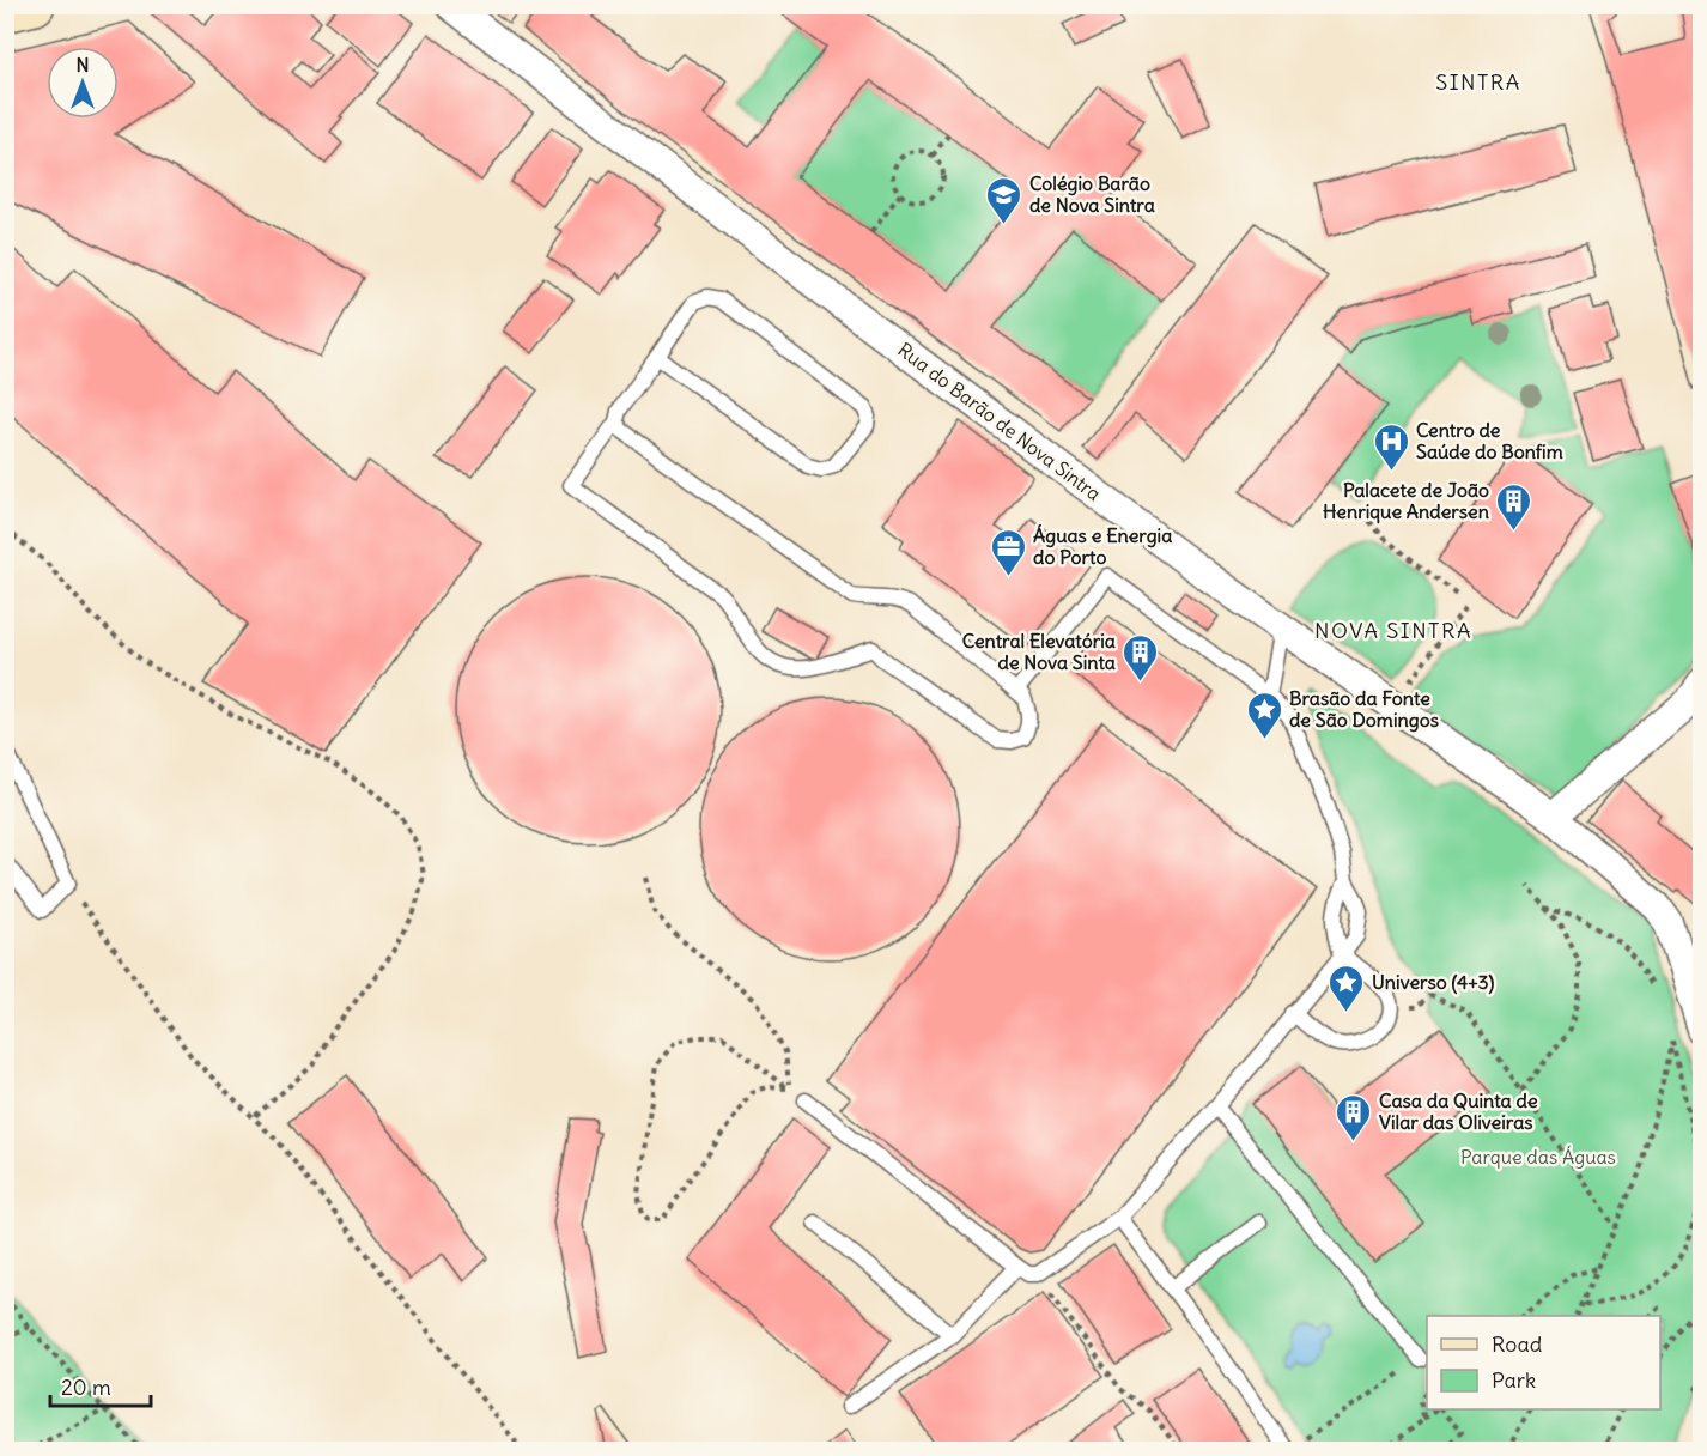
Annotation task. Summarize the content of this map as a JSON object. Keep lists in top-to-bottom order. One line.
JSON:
{"streets":{"street":["Rua do Barão de Nova Sintra"]},"districts":["SINTRA","NOVA SINTRA"],"parks":["Parque das Águas"],"places":{"school or university":["Colégio Barão de Nova Sintra"],"hospital":["Centro de Saúde do Bonfim"],"building":["Palacete de João Henrique Andersen","Central Elevatória de Nova Sinta","Casa da Quinta de Vilar das Oliveiras"],"office":["Águas e Energia do Porto"],"place":["Brasão da Fonte de São Domingos","Universo (4+3)"]},"legend":["Road","Park"],"scale_bar":"20 m","north":"top"}
